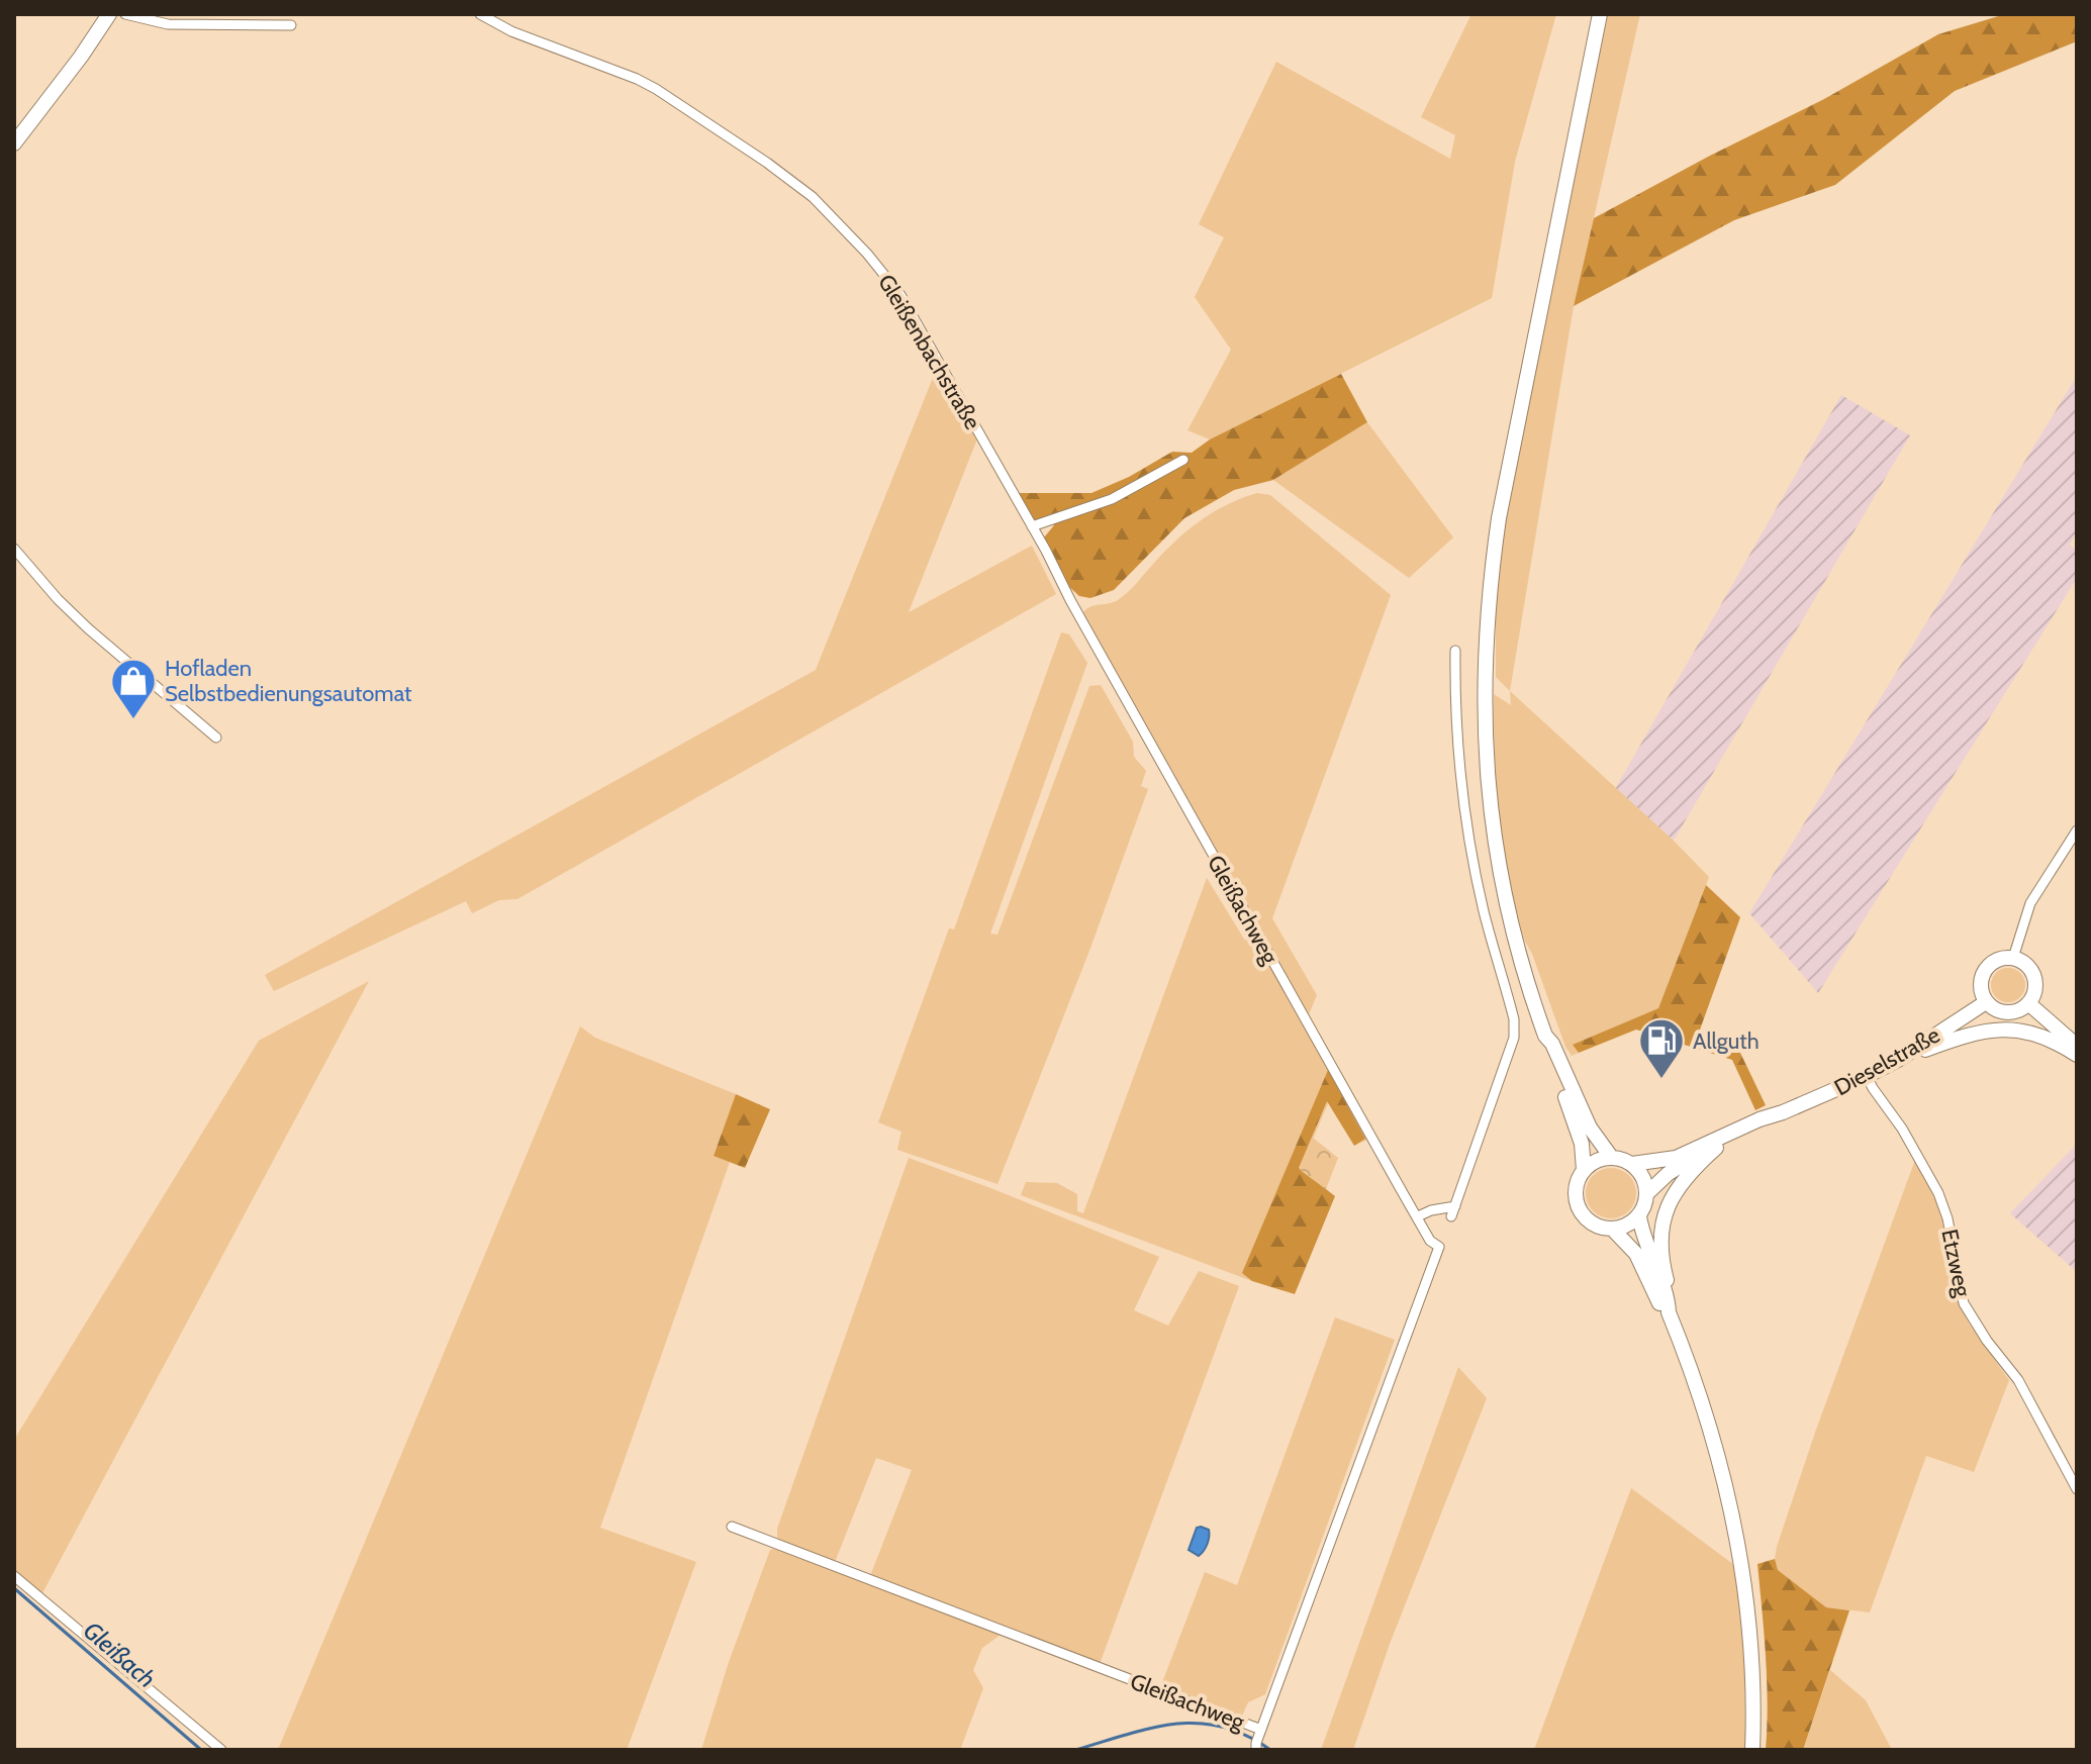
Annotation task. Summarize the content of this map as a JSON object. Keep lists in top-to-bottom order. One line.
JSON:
{"streets":{"main road":["Dieselstraße"],"street":["Gleißenbachstraße","Gleißachweg","Etzweg"]},"crossings":[["Gleißenbachstraße","Gleißachweg"],["Dieselstraße","Etzweg"]],"water":["Gleißach"],"places":{"shop":["Hofladen Selbstbedienungsautomat"],"fuel station":["Allguth"]}}
